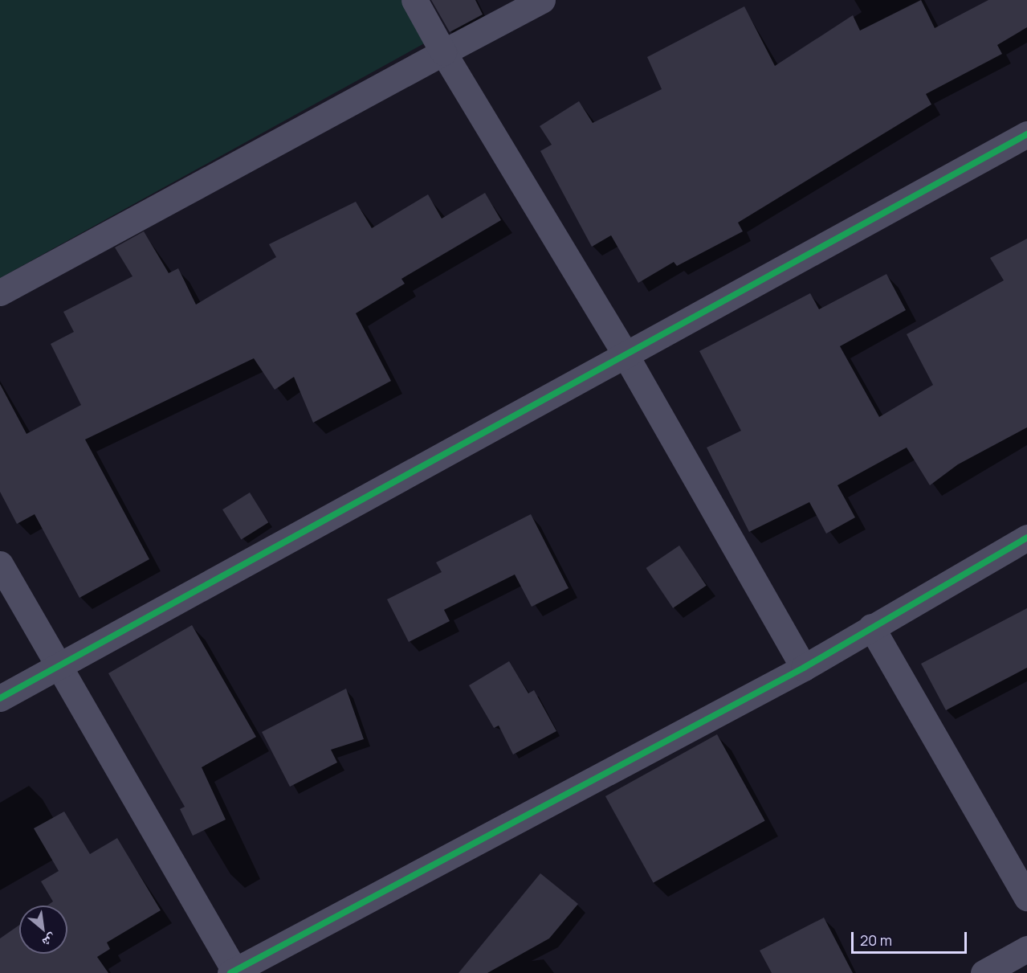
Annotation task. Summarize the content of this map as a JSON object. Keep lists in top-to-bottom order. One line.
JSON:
{"scale_bar":"20 m","north":"bottom right"}
